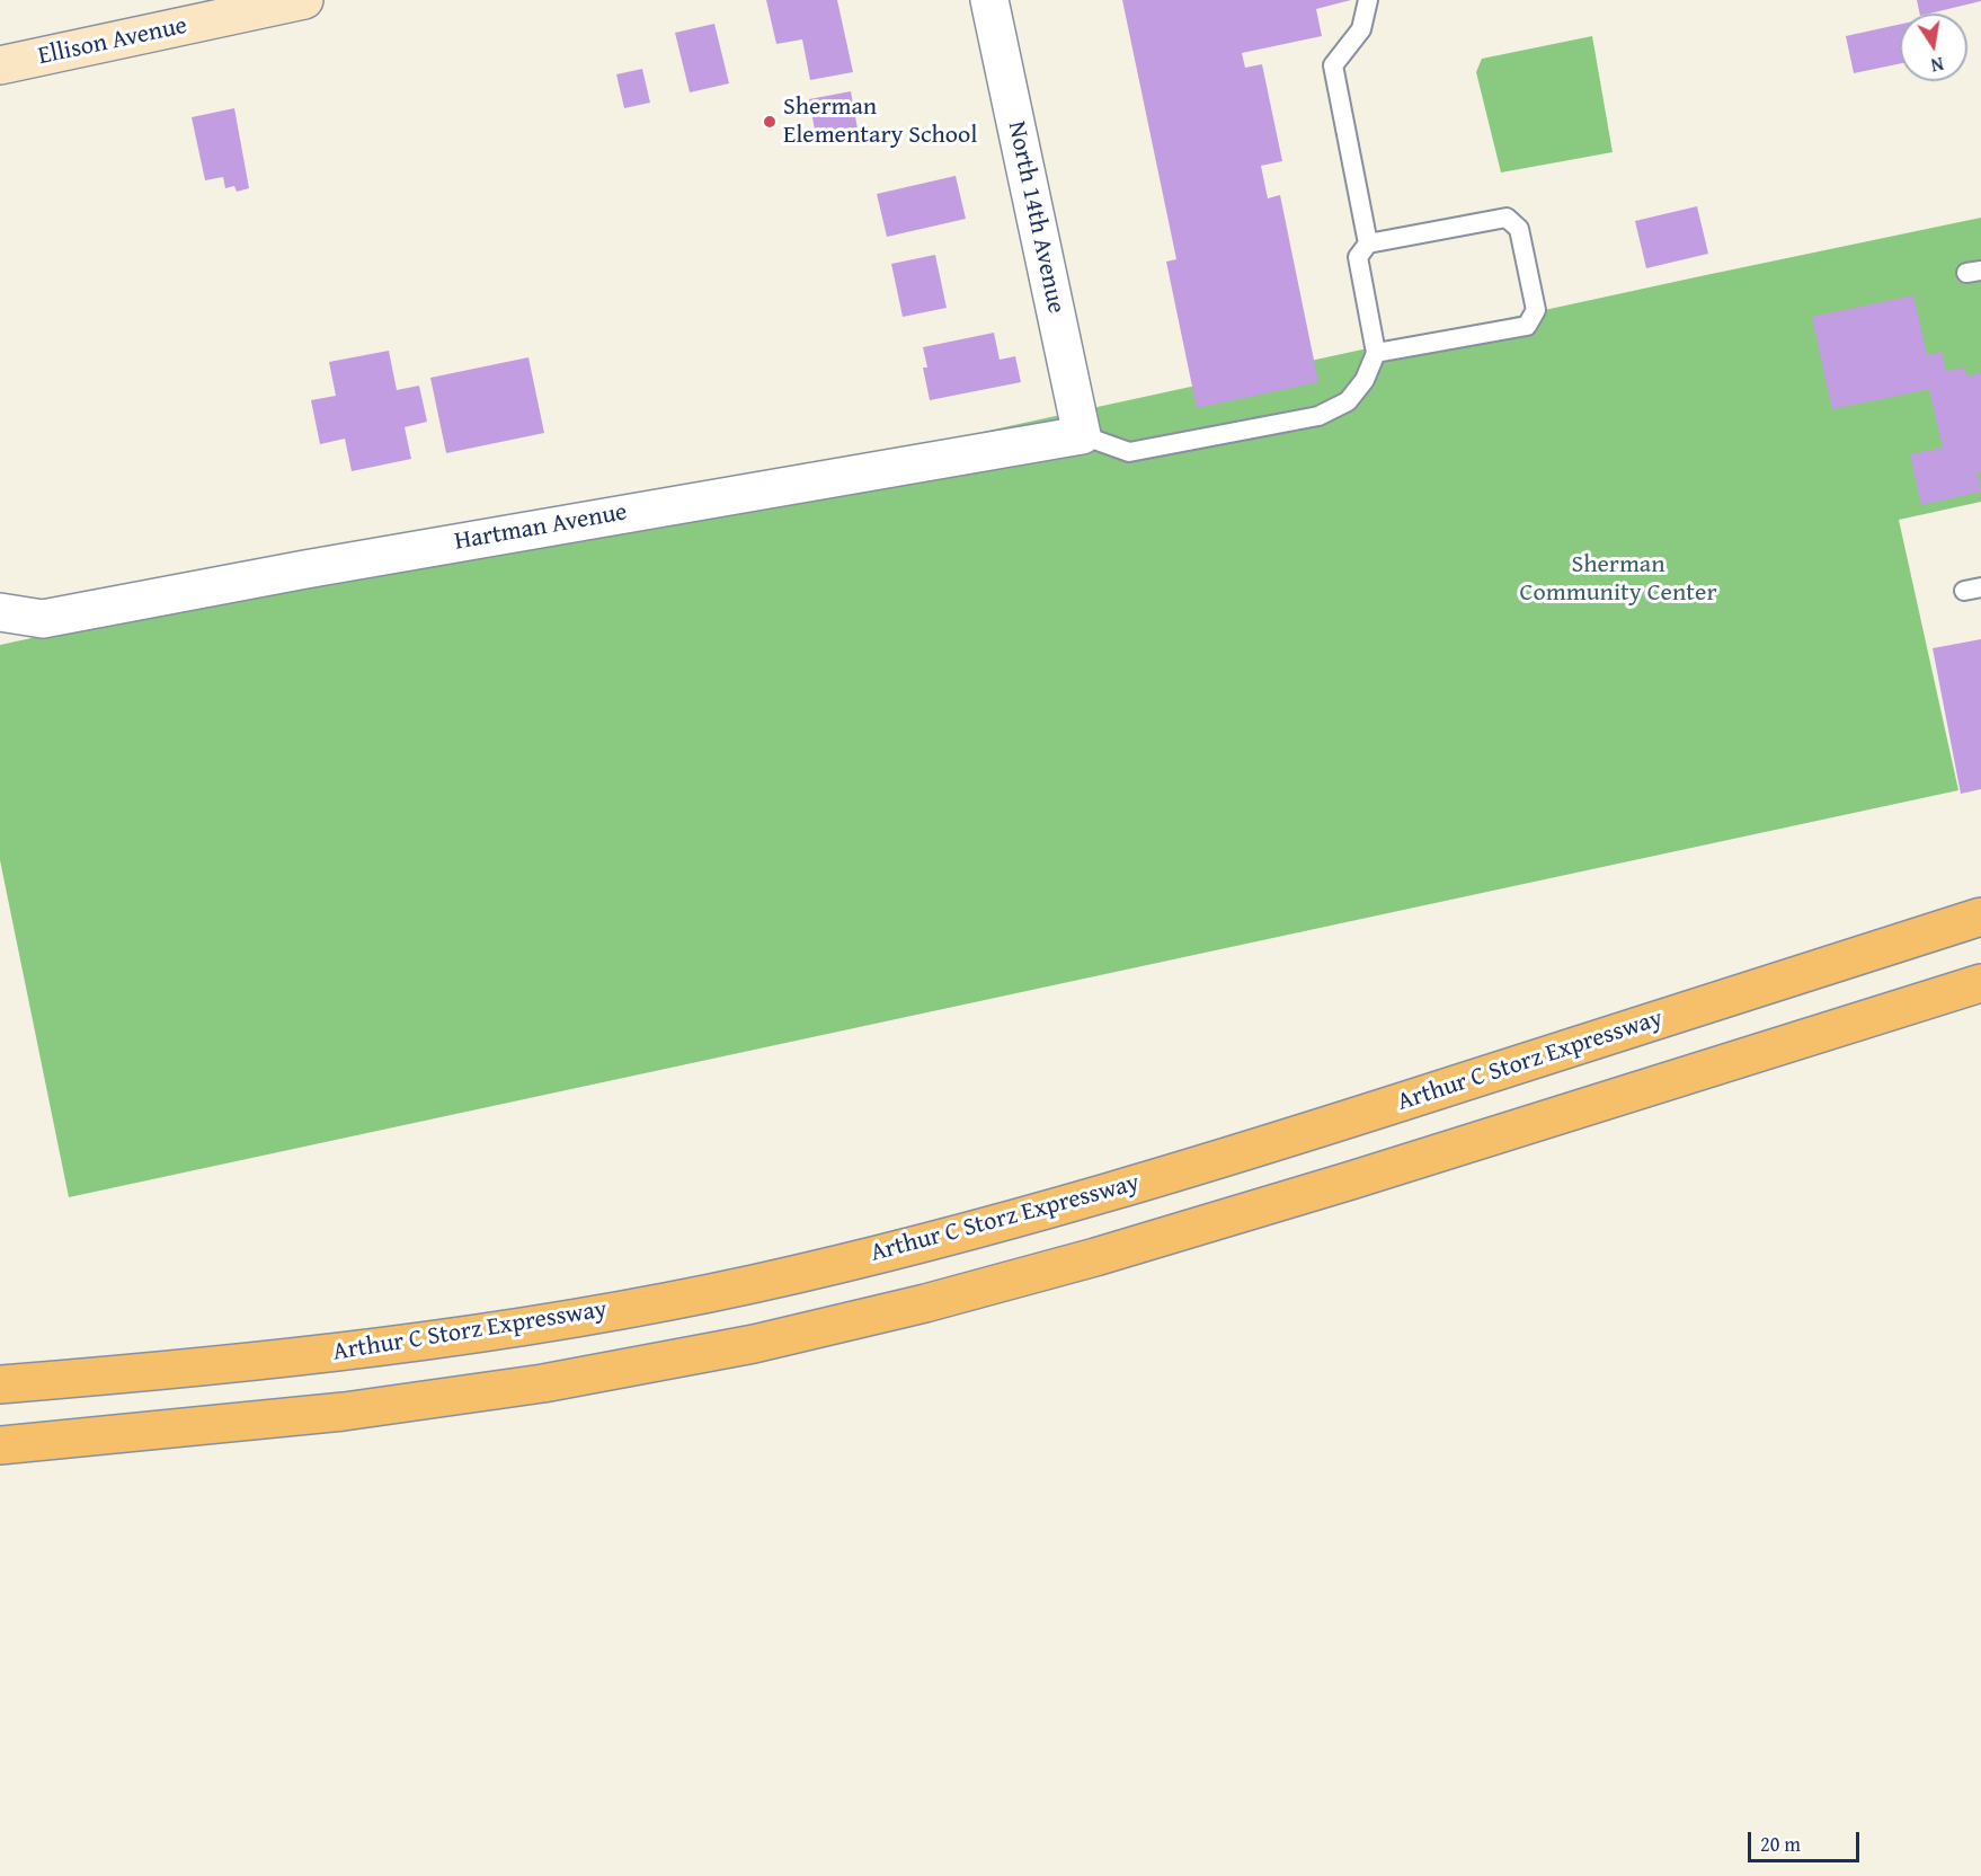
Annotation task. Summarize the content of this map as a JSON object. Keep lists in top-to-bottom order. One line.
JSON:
{"streets":{"highway":["Arthur C Storz Expressway"],"street":["Ellison Avenue","North 14th Avenue","Hartman Avenue"]},"crossings":[["North 14th Avenue","Hartman Avenue"]],"parks":["Sherman Community Center"],"places":["Sherman Elementary School"],"scale_bar":"20 m","north":"bottom"}
